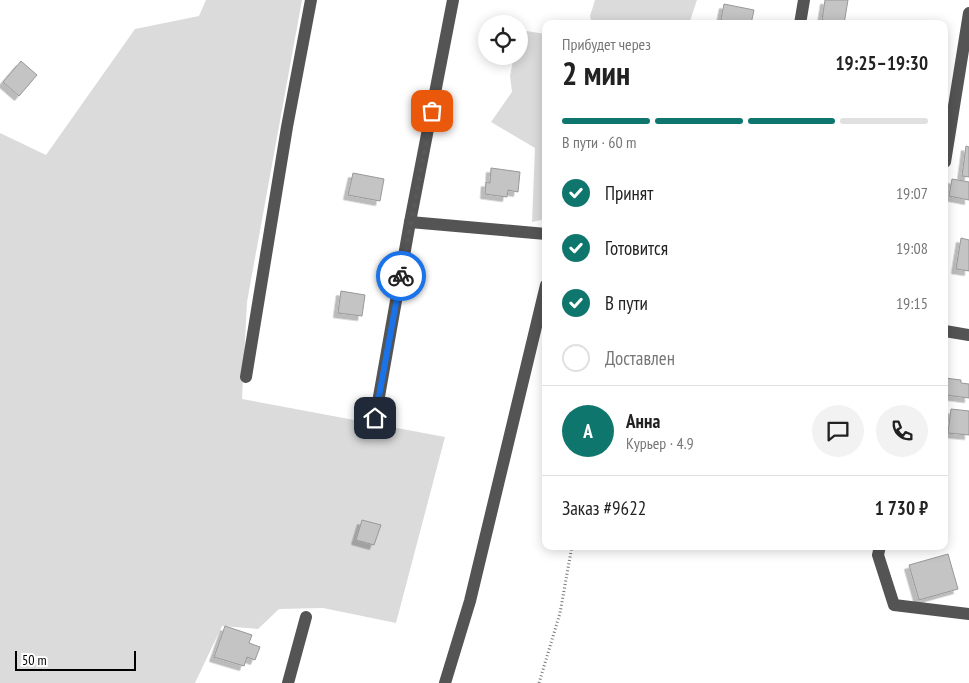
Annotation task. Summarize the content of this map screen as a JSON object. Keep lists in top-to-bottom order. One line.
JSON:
{"scale_bar":"50 m","page":{"heading":["2 мин","Прибудет через","19:25–19:30"],"panel":["Анна","Курьер · 4.9","Заказ #9622","1 730 ₽"],"bar":"В пути · 60 m","list":[["Принят","19:07"],["Готовится","19:08"],["В пути","19:15"],"Доставлен"],"round":"А","scale":"50 m"}}
